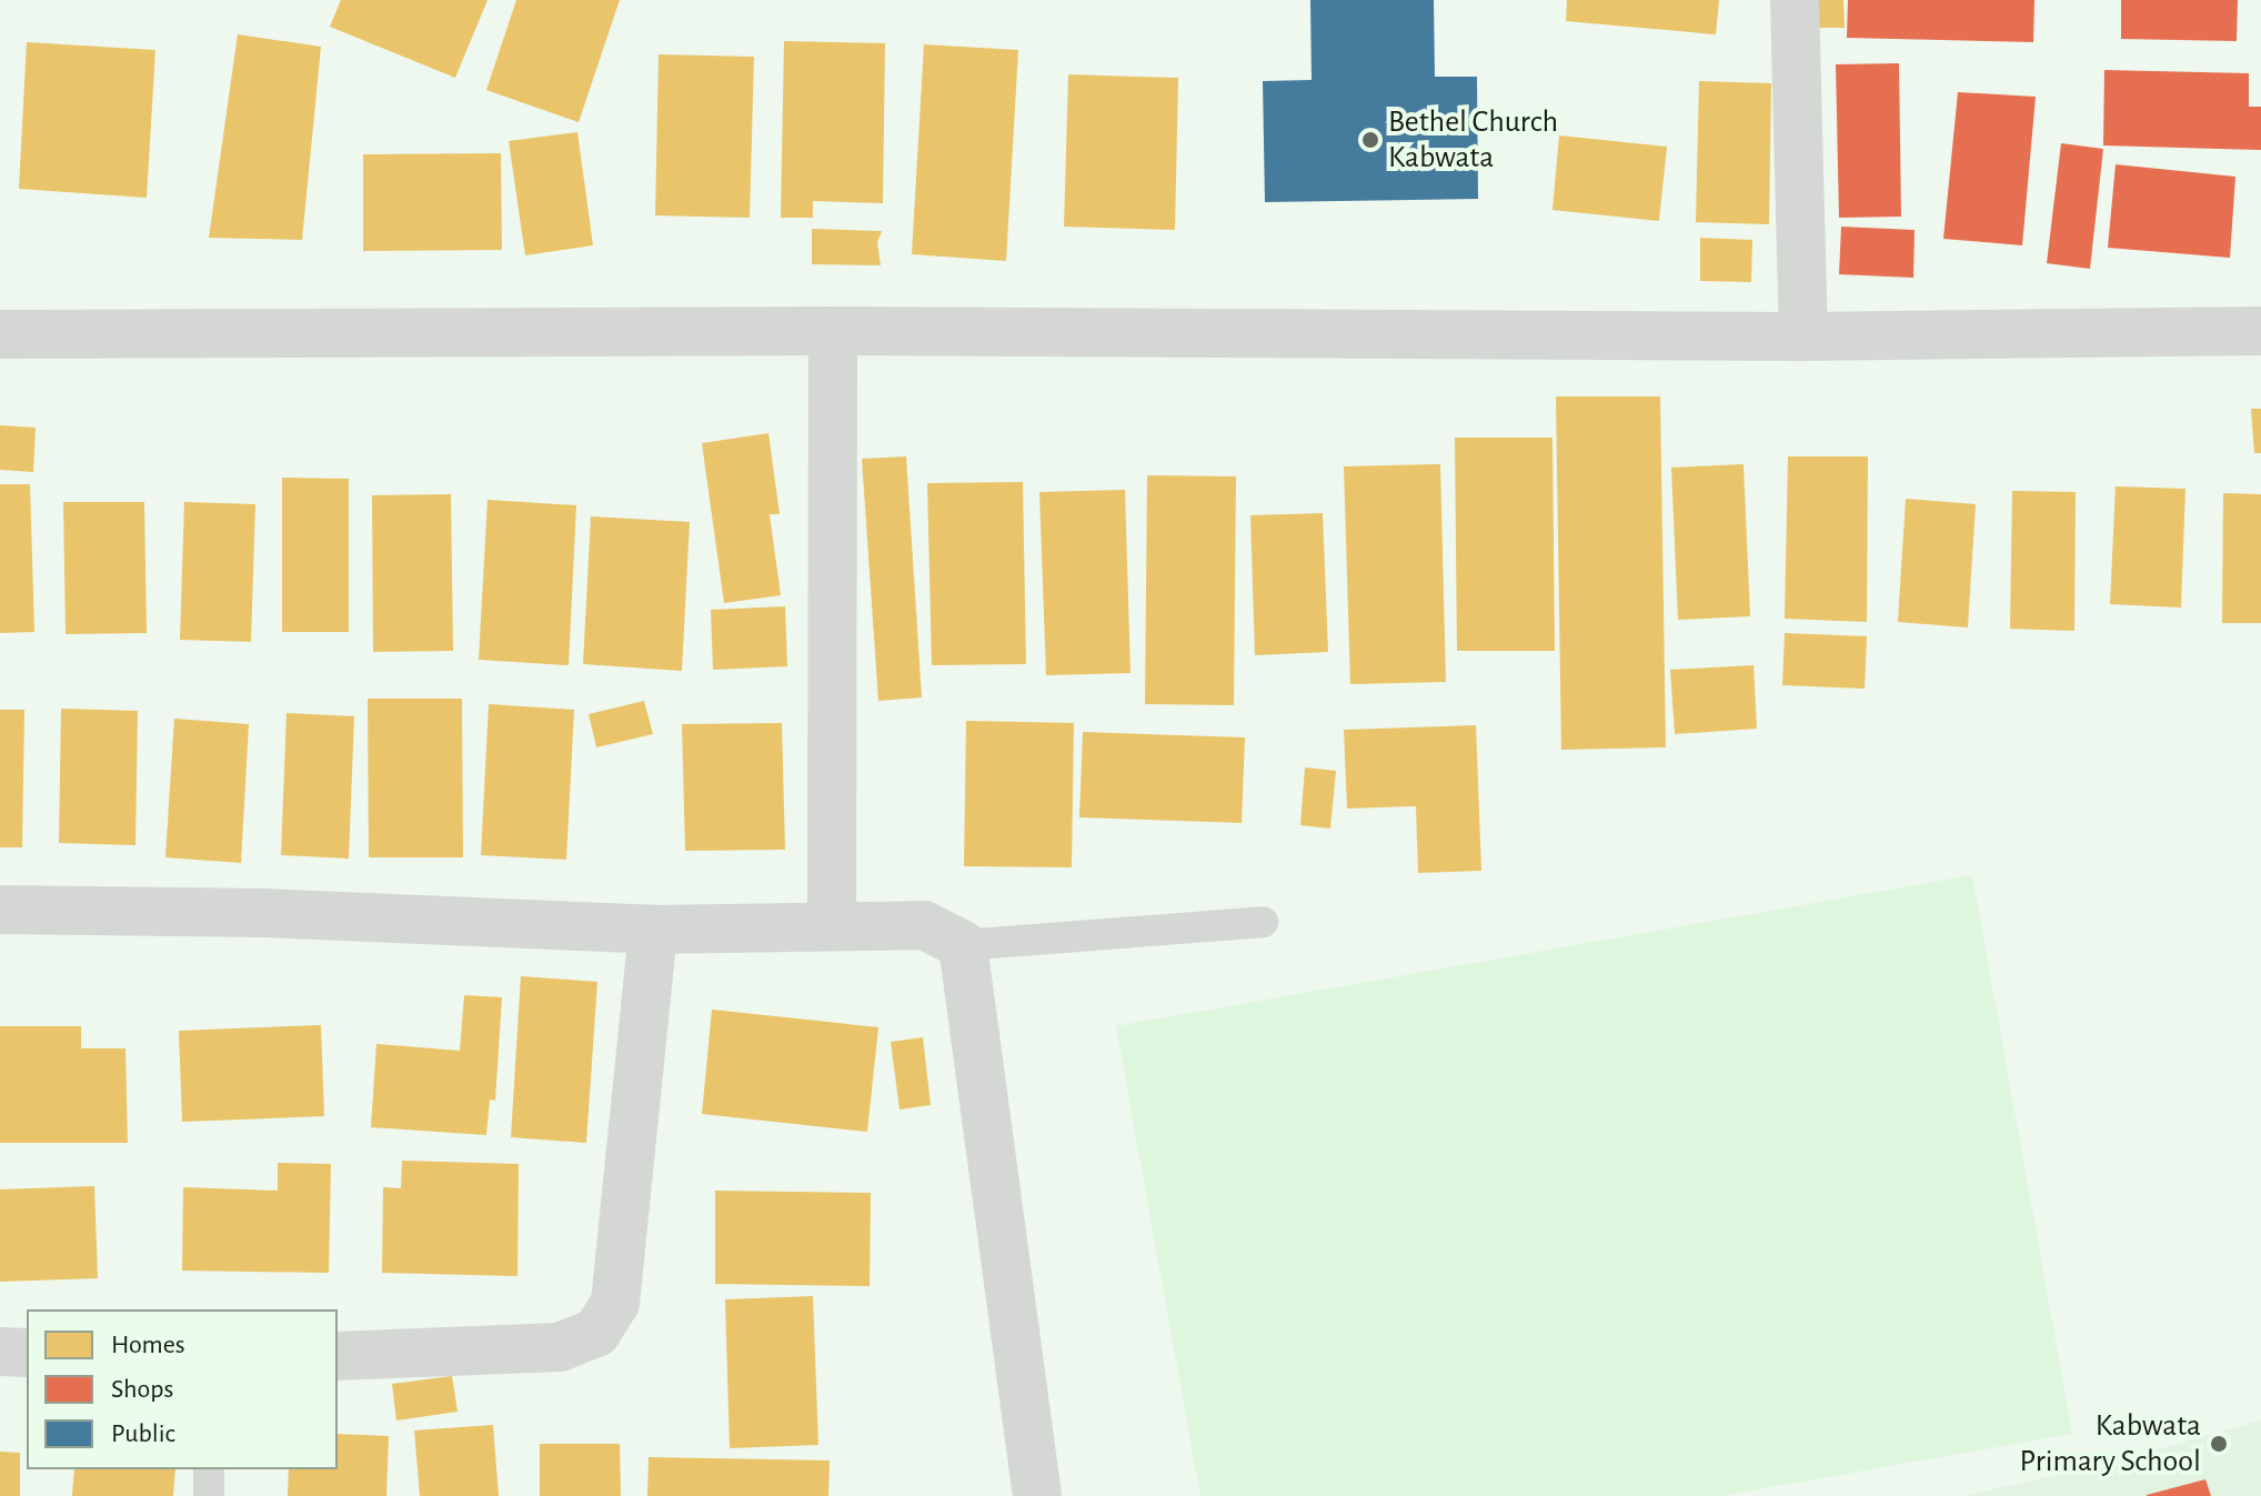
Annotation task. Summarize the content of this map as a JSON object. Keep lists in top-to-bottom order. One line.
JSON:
{"places":["Bethel Church Kabwata","Kabwata Primary School"],"legend":["Homes","Shops","Public"]}
